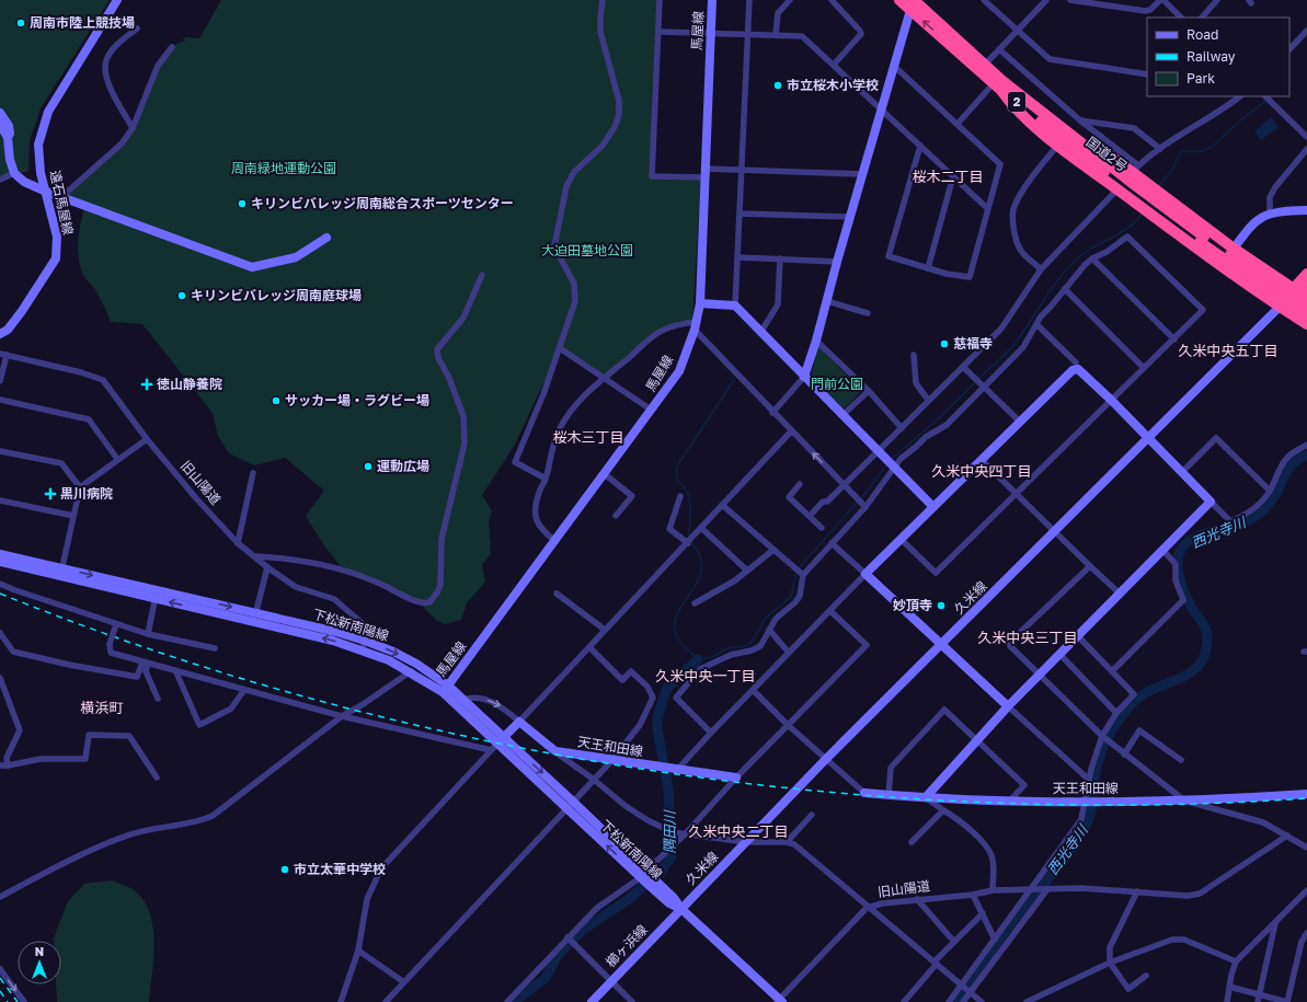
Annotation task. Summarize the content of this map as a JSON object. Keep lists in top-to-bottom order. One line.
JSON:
{"streets":{"highway":["2","国道2号"],"street":["馬屋線","遠石馬屋線","旧山陽道","久米線","下松新南陽線","天王和田線","櫛ヶ浜線"]},"crossings":[["馬屋線","下松新南陽線"],["2","国道2号"],["2","久米線"],["旧山陽道","下松新南陽線"],["久米線","下松新南陽線"],["久米線","櫛ヶ浜線"],["下松新南陽線","櫛ヶ浜線"]],"districts":["桜木二丁目","久米中央五丁目","桜木三丁目","久米中央四丁目","久米中央三丁目","久米中央一丁目","横浜町","久米中央二丁目"],"water":["西光寺川","隅田川"],"parks":["周南緑地運動公園","大迫田墓地公園","門前公園"],"places":{"other":["周南市陸上競技場","市立桜木小学校","キリンビバレッジ周南総合スポーツセンター","キリンビバレッジ周南庭球場","慈福寺","サッカー場・ラグビー場","運動広場","妙頂寺","市立太華中学校"],"health":["徳山静養院","黒川病院"]},"legend":["Road","Railway","Park"],"north":"top"}
